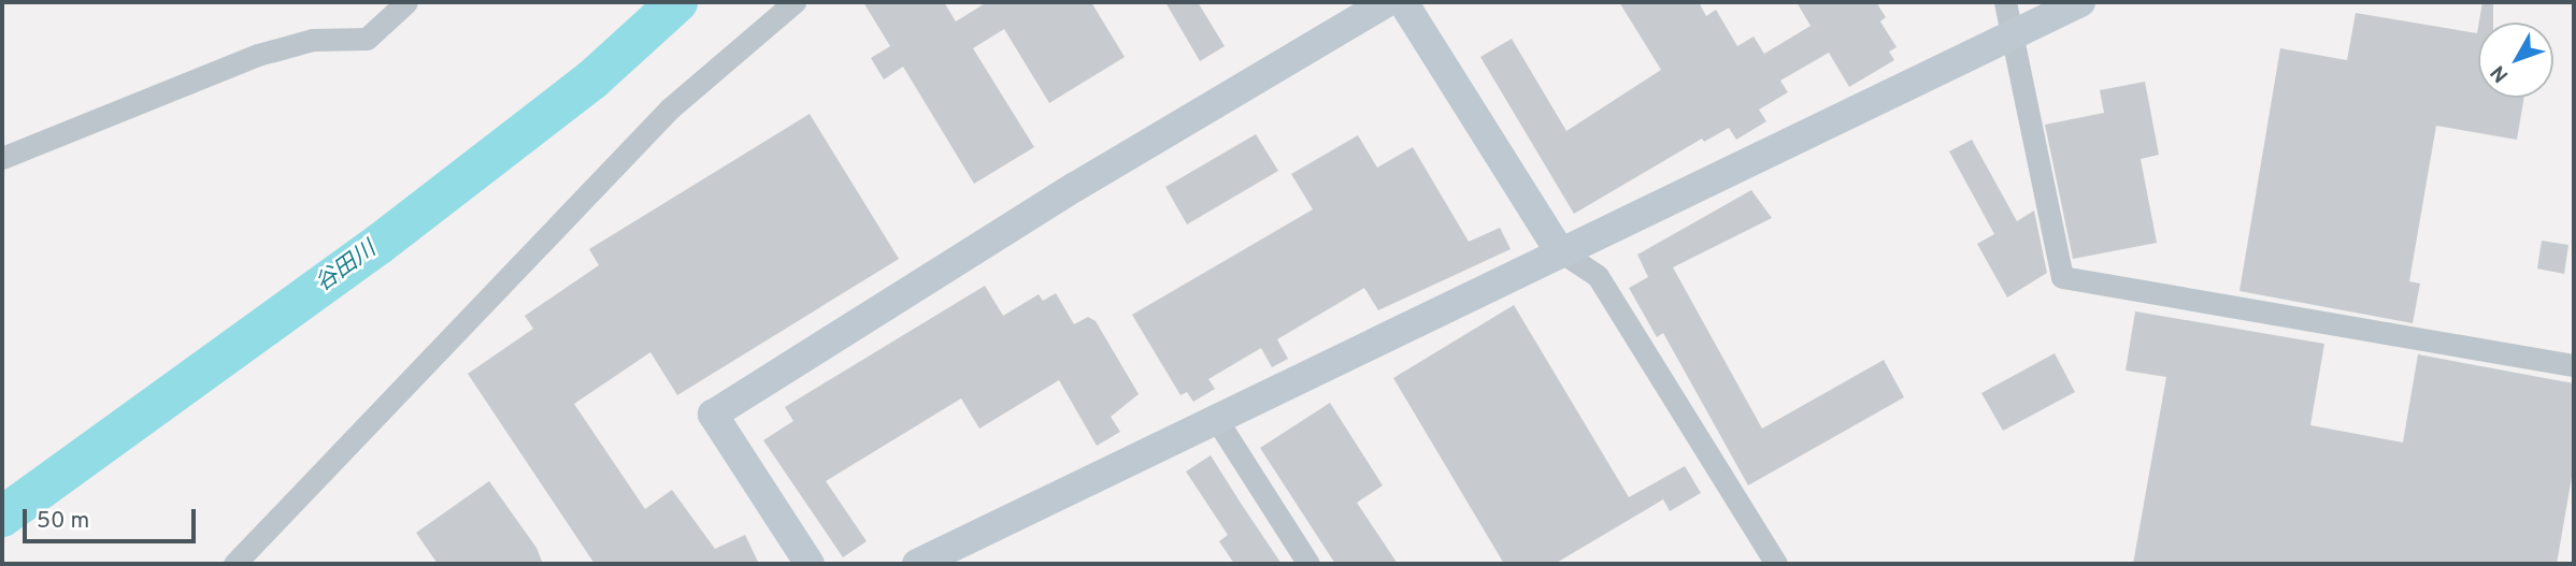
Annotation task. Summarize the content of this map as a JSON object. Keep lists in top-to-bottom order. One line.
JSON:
{"water":["谷田川"],"scale_bar":"50 m","north":"bottom left"}
